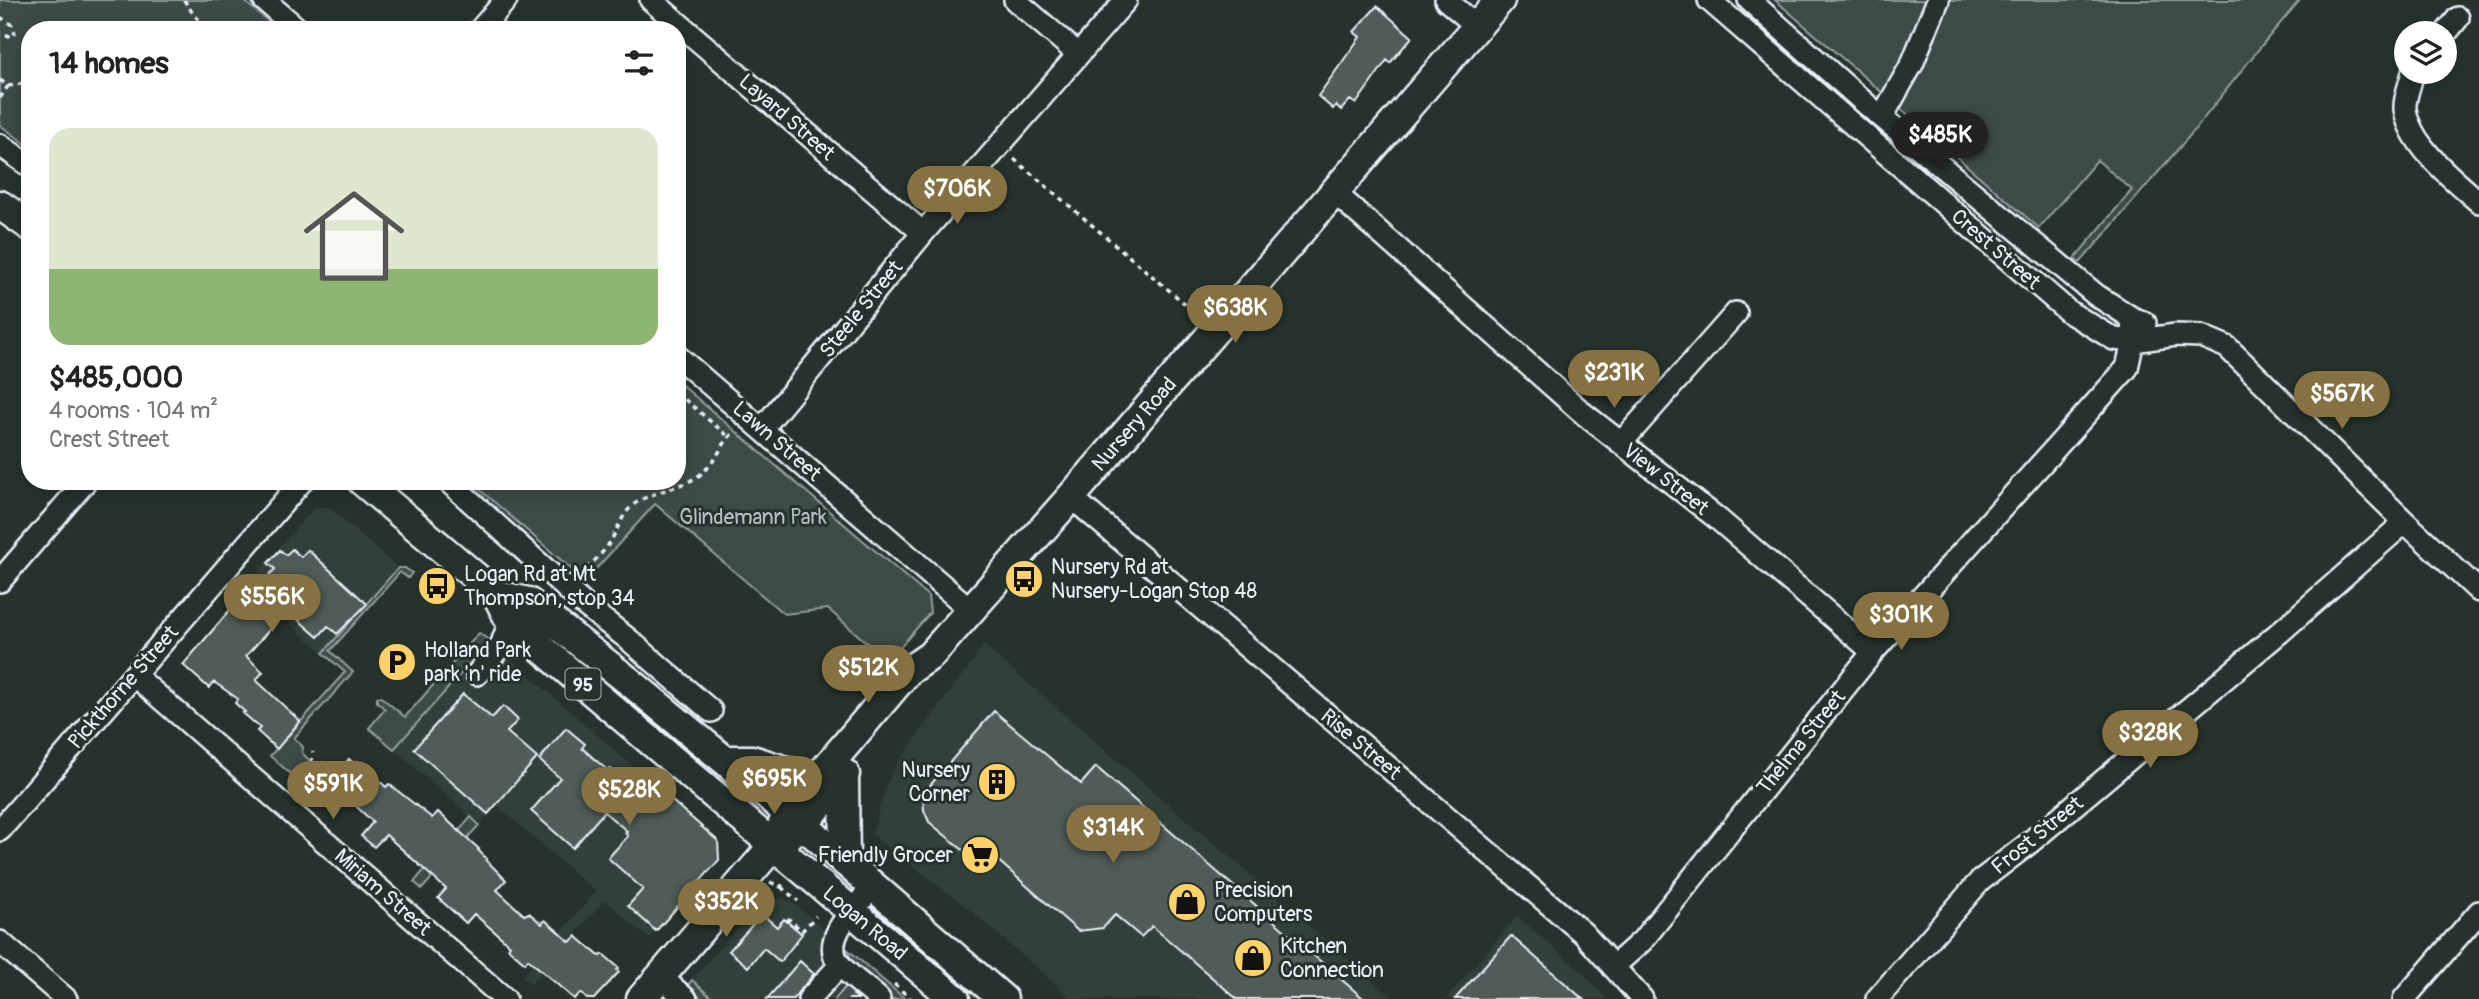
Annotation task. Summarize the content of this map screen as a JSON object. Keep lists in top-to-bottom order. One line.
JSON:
{"streets":{"main road":["Nursery Road","95","Logan Road"],"street":["Layard Street","Crest Street","Steele Street","Lawn Street","View Street","Pickthorne Street","Thelma Street","Rise Street","Frost Street","Miriam Street"]},"crossings":[["Layard Street","Steele Street"],["Crest Street","Thelma Street"],["Crest Street","Frost Street"],["Steele Street","Lawn Street"],["Nursery Road","Lawn Street"],["Nursery Road","View Street"],["Nursery Road","Rise Street"],["Nursery Road","Logan Road"],["View Street","Thelma Street"],["Pickthorne Street","Miriam Street"],["Thelma Street","Rise Street"]],"parks":["Glindemann Park"],"places":{"bus stop":["Nursery Rd at Nursery-Logan Stop 48","Logan Rd at Mt Thompson, stop 34"],"parking":["Holland Park park 'n' ride"],"building":["Nursery Corner"],"supermarket":["Friendly Grocer"],"shop":["Precision Computers","Kitchen Connection"]},"page":{"heading":"14 homes","list":[{"name":"$485,000","note":"4 rooms · 104 m² · Crest Street"}],"price":["$485K","$706K","$638K","$231K","$567K","$556K","$301K","$512K","$328K","$695K","$591K","$528K","$314K","$352K"]}}
